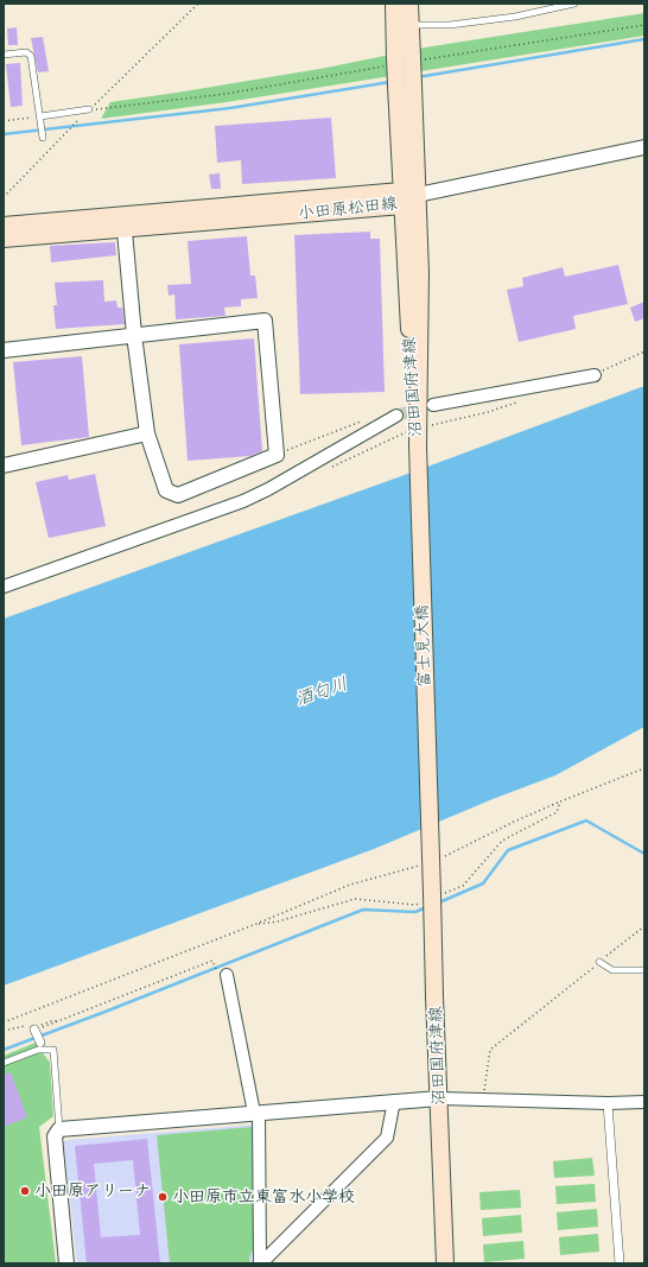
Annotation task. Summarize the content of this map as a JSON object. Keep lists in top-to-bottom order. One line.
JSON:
{"streets":{"main road":["小田原松田線","沼田国府津線","富士見大橋"]},"crossings":[["小田原松田線","沼田国府津線"],["沼田国府津線","富士見大橋"]],"water":["酒匂川"],"places":["小田原アリーナ","小田原市立東富水小学校"]}
